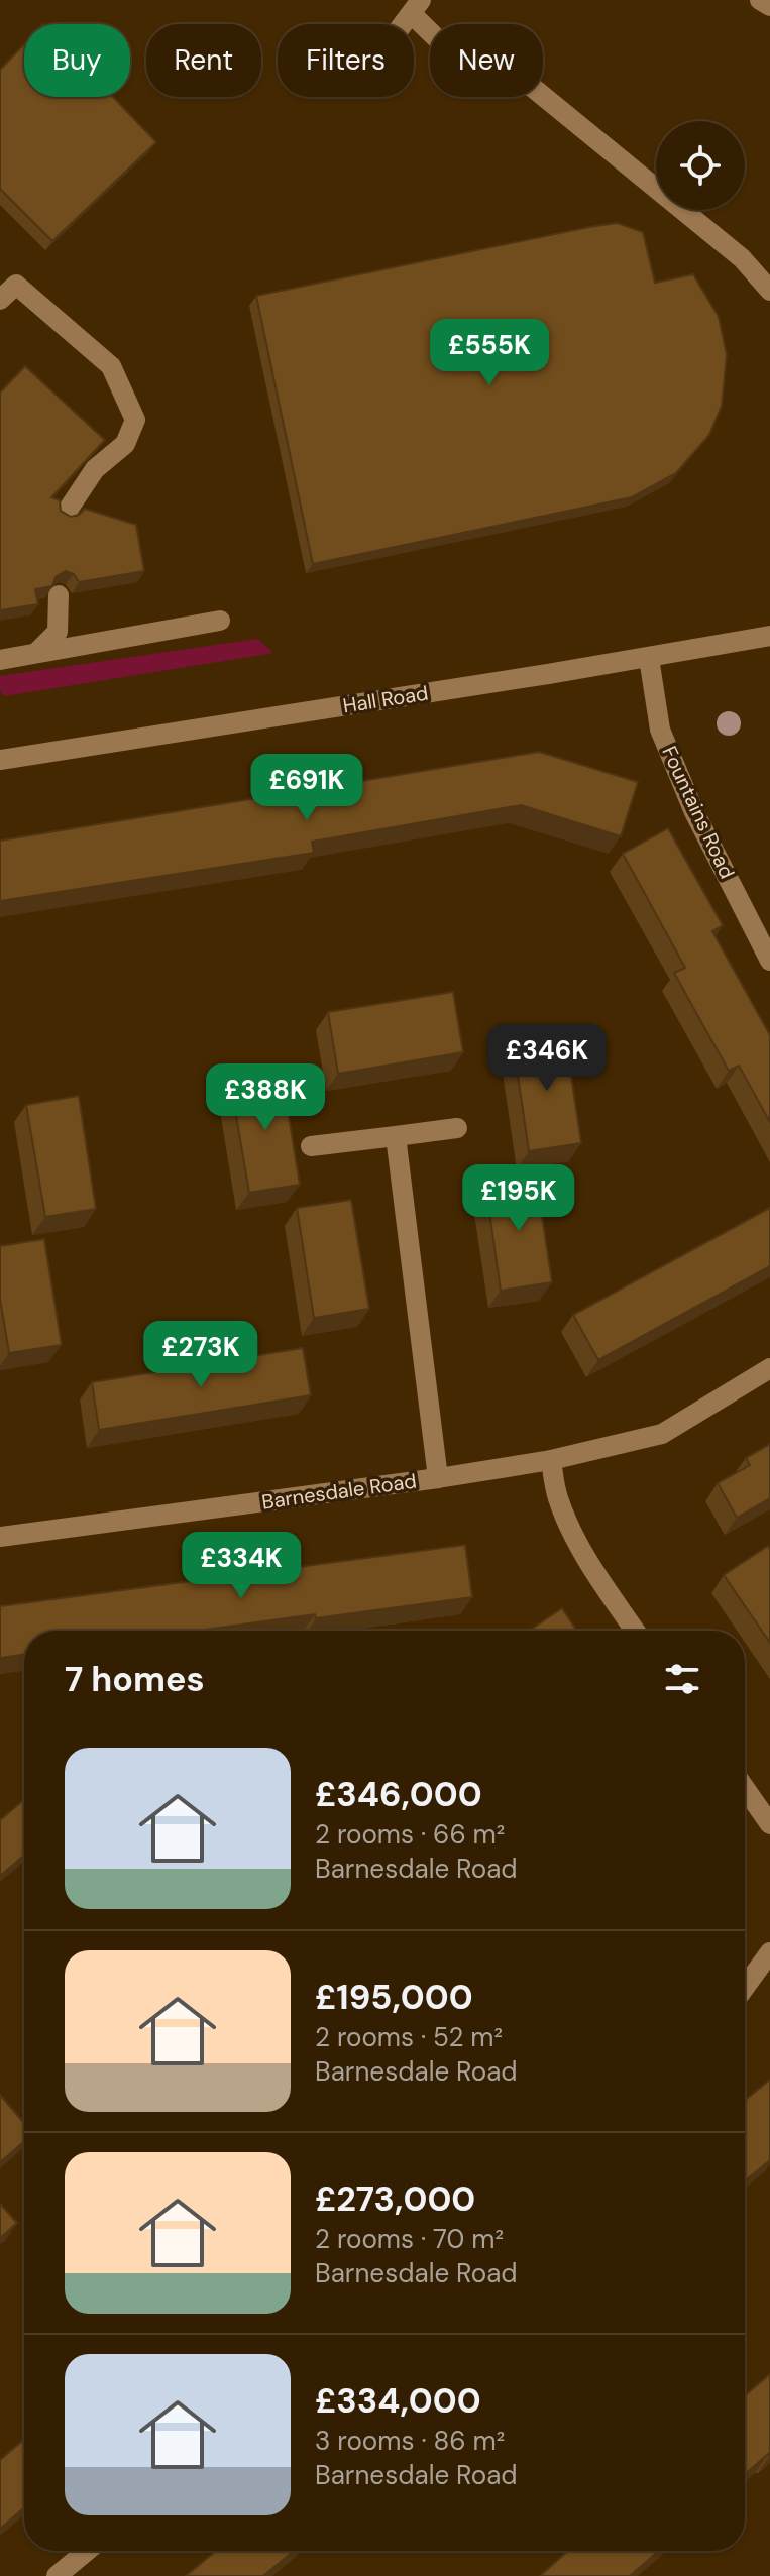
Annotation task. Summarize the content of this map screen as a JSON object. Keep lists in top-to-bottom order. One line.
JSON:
{"streets":{"street":["Hall Road","Fountains Road","Barnesdale Road"]},"crossings":[["Hall Road","Fountains Road"]],"page":{"chip":["Buy","Rent","Filters","New"],"price":["£555K","£691K","£346K","£388K","£195K","£273K","£334K"],"heading":"7 homes","list":[{"name":"£346,000","note":"2 rooms · 66 m² · Barnesdale Road"},{"name":"£195,000","note":"2 rooms · 52 m² · Barnesdale Road"},{"name":"£273,000","note":"2 rooms · 70 m² · Barnesdale Road"},{"name":"£334,000","note":"3 rooms · 86 m² · Barnesdale Road"}]}}
